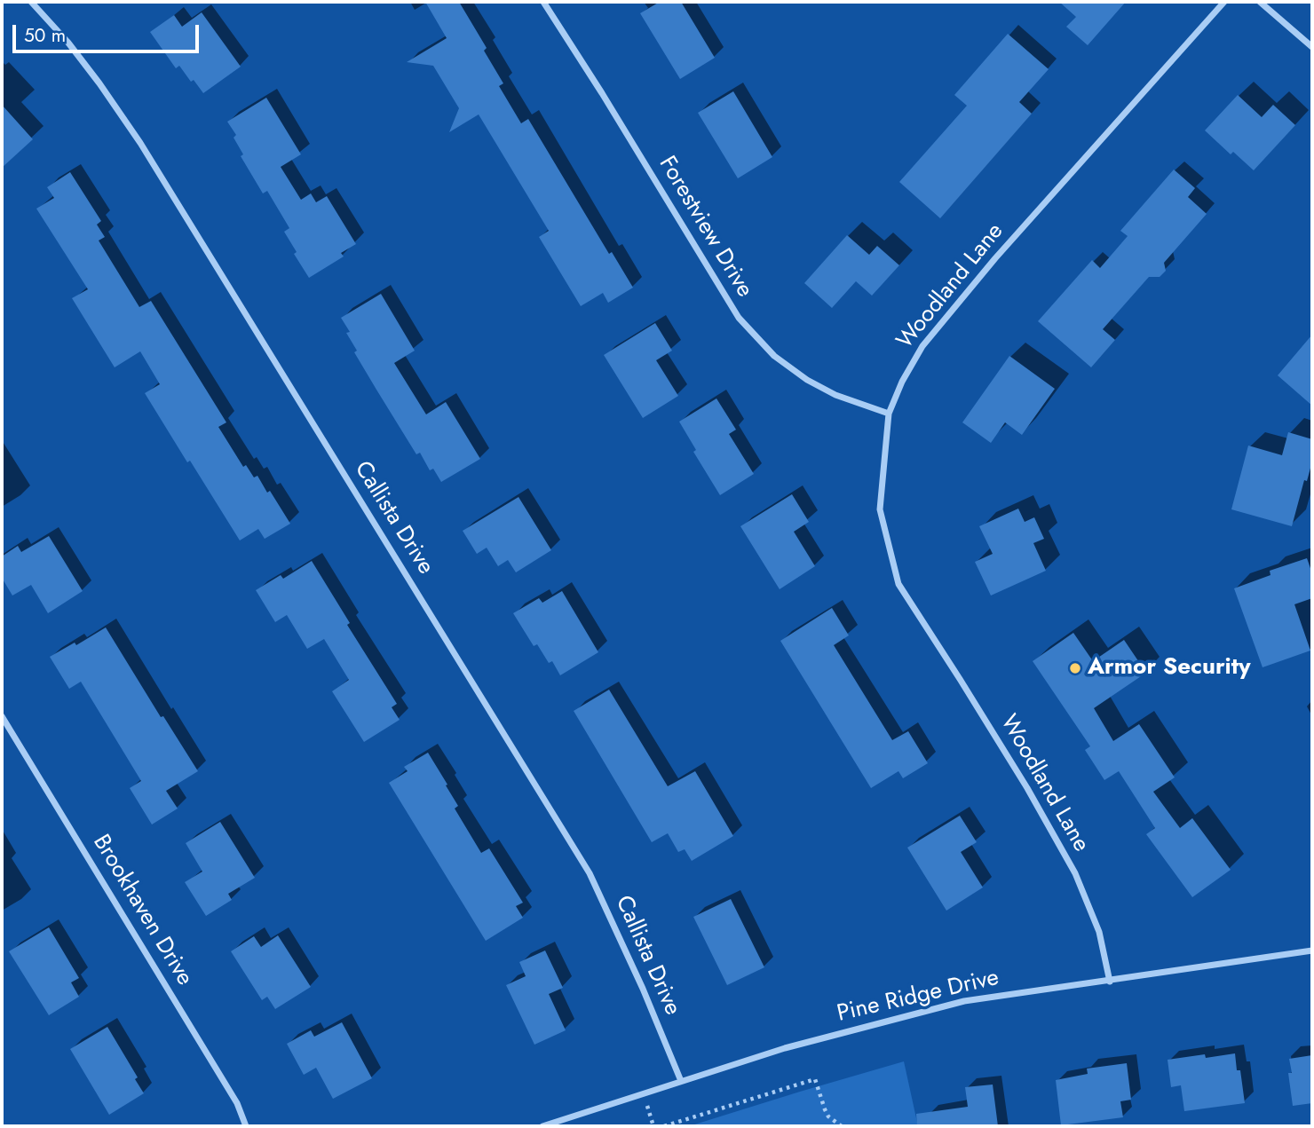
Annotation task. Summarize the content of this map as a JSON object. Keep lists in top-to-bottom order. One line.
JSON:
{"streets":{"street":["Forestview Drive","Woodland Lane","Callista Drive","Brookhaven Drive","Pine Ridge Drive"]},"crossings":[["Forestview Drive","Woodland Lane"],["Woodland Lane","Pine Ridge Drive"],["Callista Drive","Pine Ridge Drive"]],"places":["Armor Security"],"scale_bar":"50 m"}
